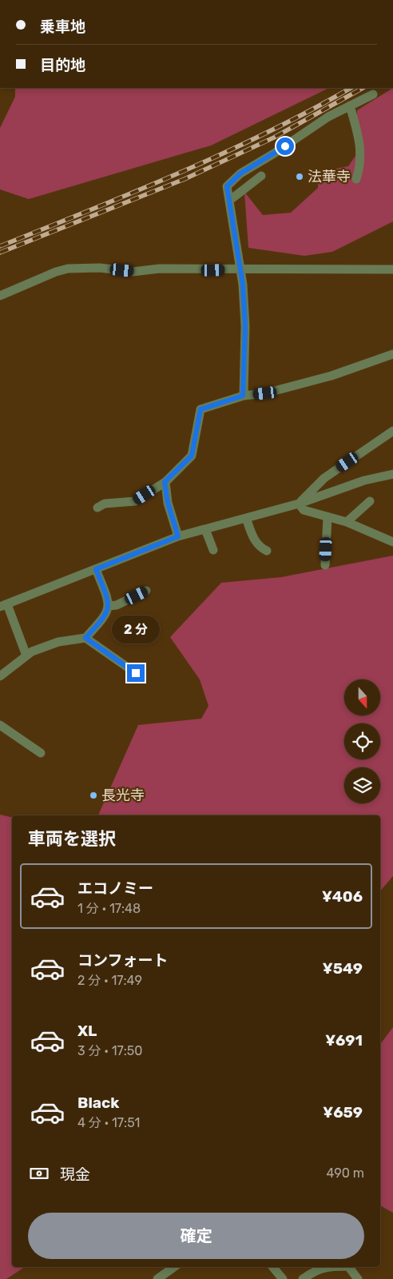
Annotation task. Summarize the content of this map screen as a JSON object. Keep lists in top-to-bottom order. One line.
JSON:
{"places":["法華寺","長光寺"],"north":"bottom","page":{"banner":["乗車地","目的地"],"bubble":"2 分","heading":"車両を選択","list":[{"name":"エコノミー","note":"1 分 · 17:48","value":"¥406"},{"name":"コンフォート","note":"2 分 · 17:49","value":"¥549"},{"name":"XL","note":"3 分 · 17:50","value":"¥691"},{"name":"Black","note":"4 分 · 17:51","value":"¥659"}],"pay":["現金","490 m"],"buttons":"確定"}}
